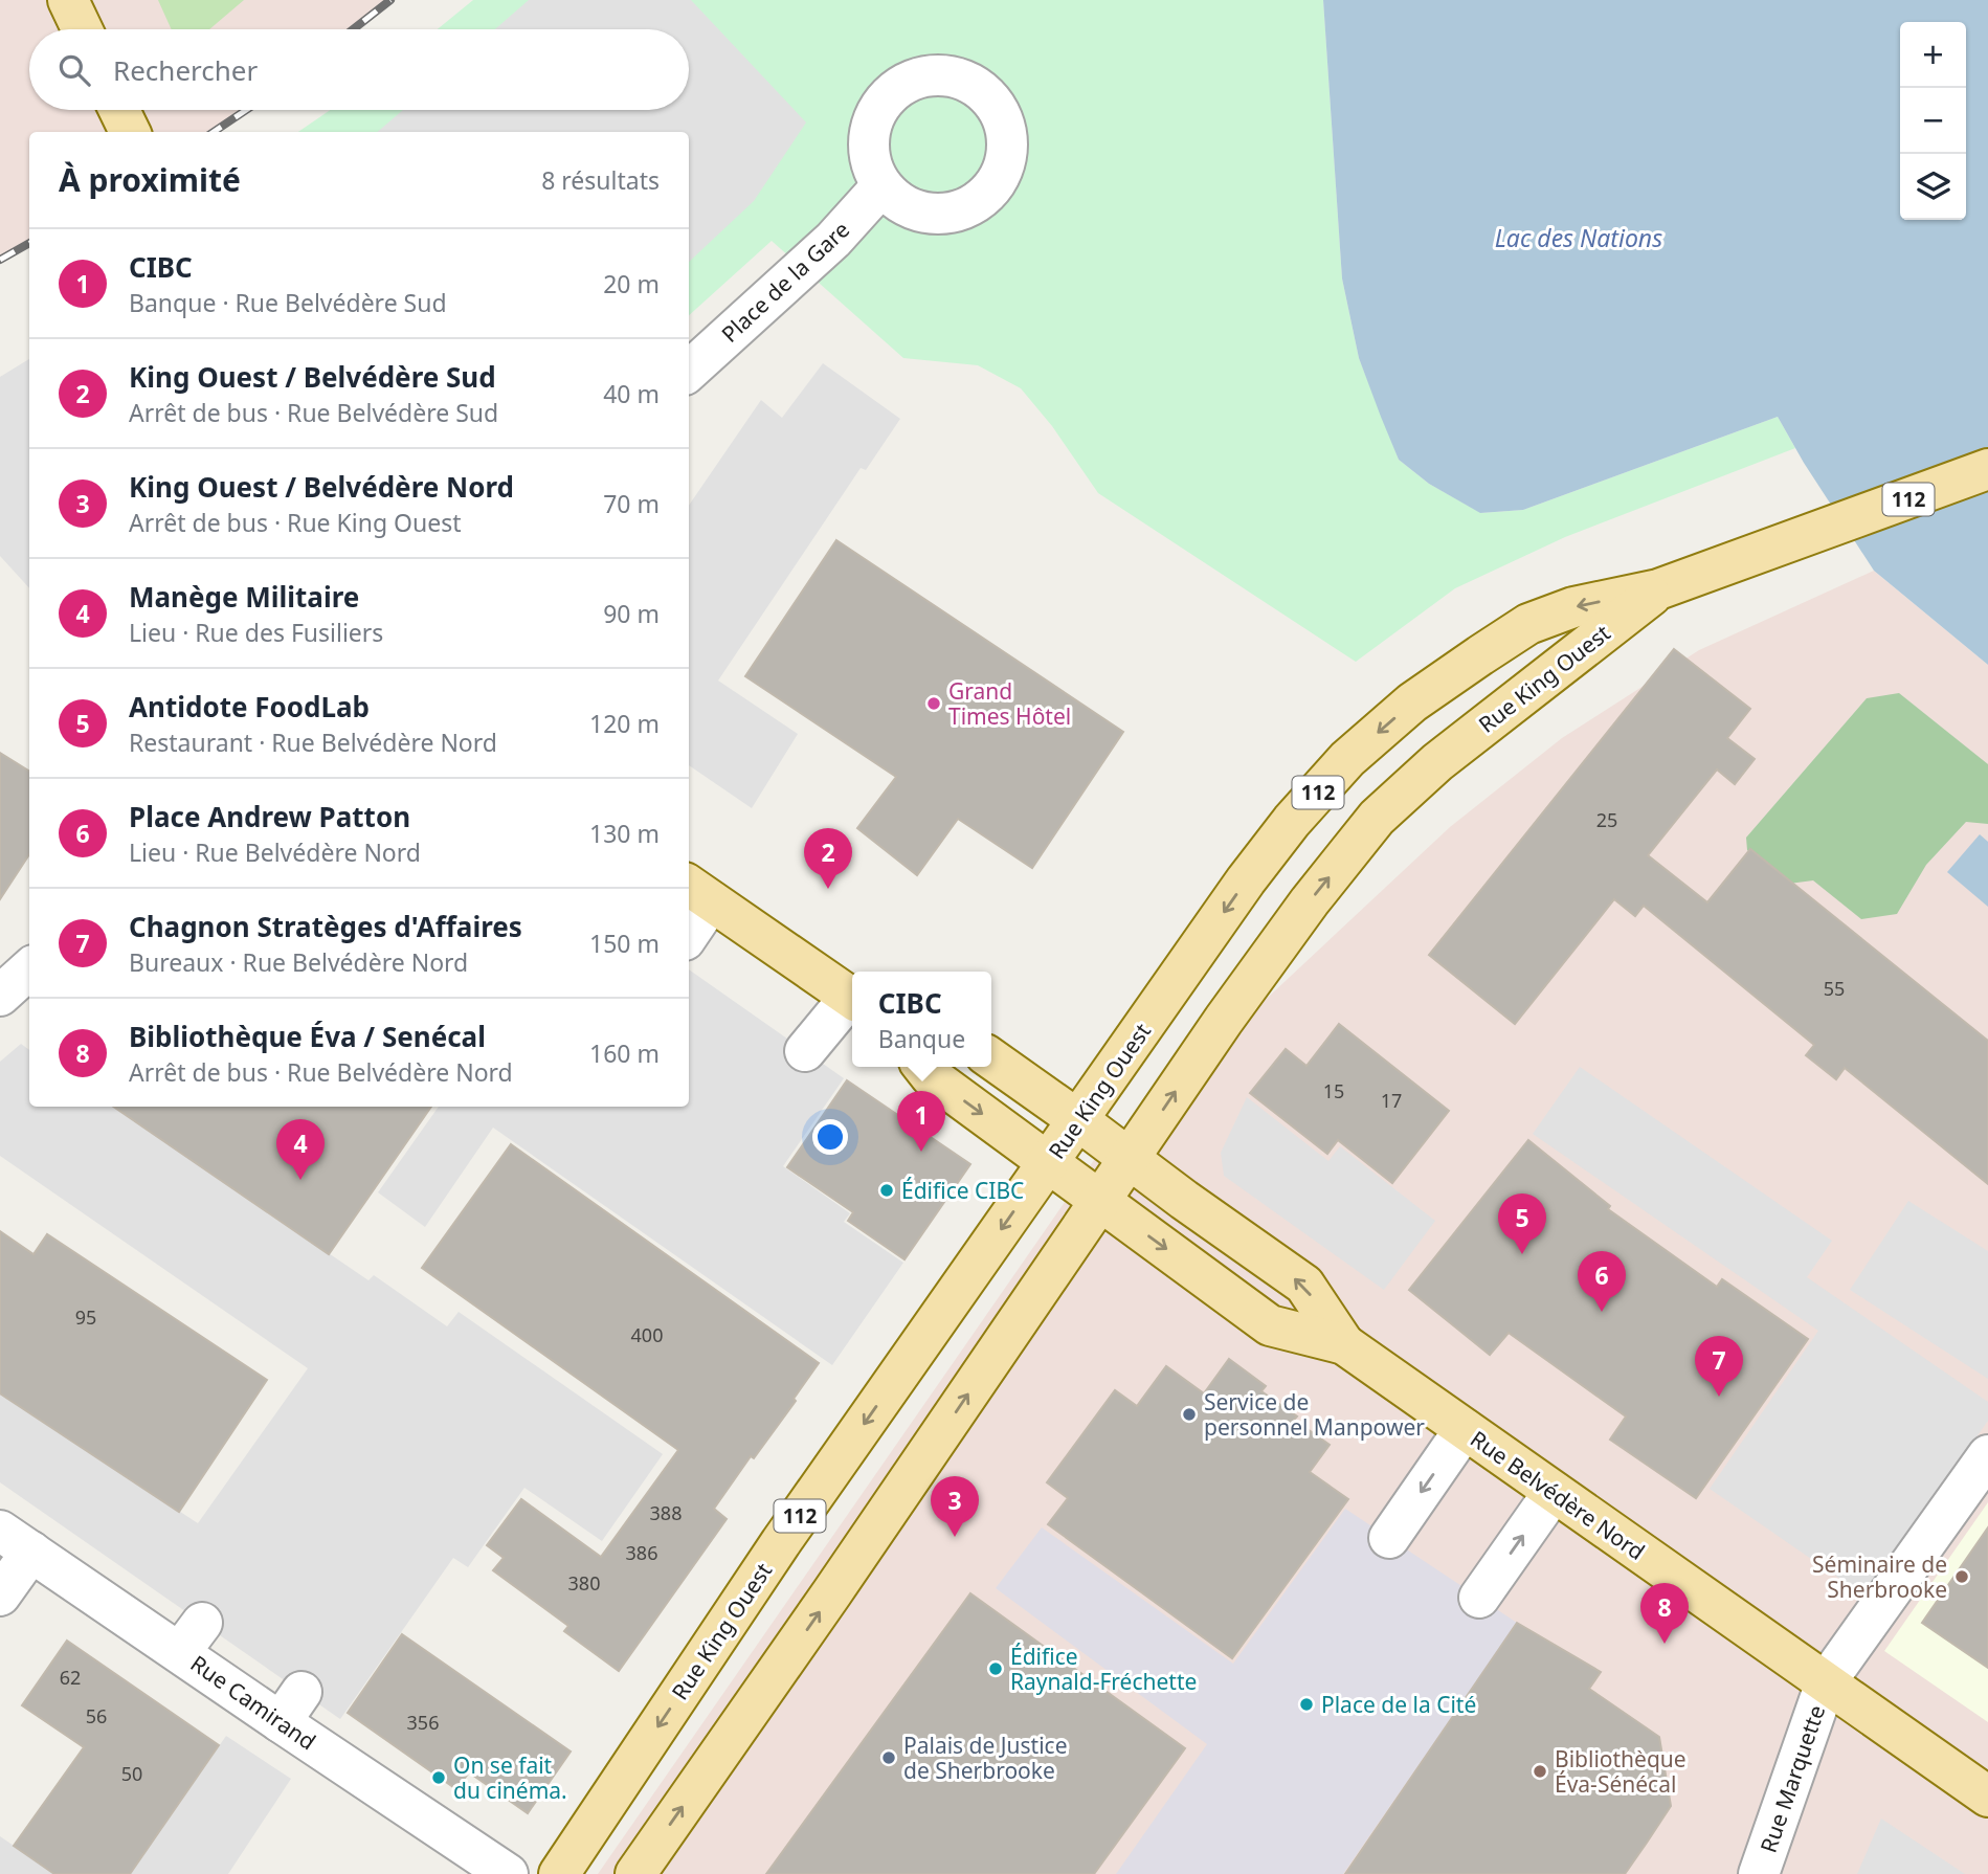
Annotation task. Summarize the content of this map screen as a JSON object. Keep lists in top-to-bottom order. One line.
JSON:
{"streets":{"main road":["112","Rue King Ouest","Rue Belvédère Nord"],"street":["Place de la Gare","Rue Camirand","Rue Marquette"]},"crossings":[["Rue King Ouest","Rue Belvédère Nord"],["Rue Belvédère Nord","Rue Marquette"]],"water":["Lac des Nations"],"places":["Grand Times Hôtel","Édifice CIBC","Service de personnel Manpower","Séminaire de Sherbrooke","Édifice Raynald-Fréchette","Place de la Cité","Palais de Justice de Sherbrooke","Bibliothèque Éva-Sénécal","On se fait du cinéma."],"house_numbers":["25","55","15","17","95","400","388","386","380","62","56","356","50"],"page":{"map_buttons":["+","−"],"search":"Rechercher","heading":["À proximité","8 résultats"],"list":[{"mark":"1","name":"CIBC","note":"Banque · Rue Belvédère Sud","value":"20 m"},{"mark":"2","name":"King Ouest / Belvédère Sud","note":"Arrêt de bus · Rue Belvédère Sud","value":"40 m"},{"mark":"3","name":"King Ouest / Belvédère Nord","note":"Arrêt de bus · Rue King Ouest","value":"70 m"},{"mark":"4","name":"Manège Militaire","note":"Lieu · Rue des Fusiliers","value":"90 m"},{"mark":"5","name":"Antidote FoodLab","note":"Restaurant · Rue Belvédère Nord","value":"120 m"},{"mark":"6","name":"Place Andrew Patton","note":"Lieu · Rue Belvédère Nord","value":"130 m"},{"mark":"7","name":"Chagnon Stratèges d'Affaires","note":"Bureaux · Rue Belvédère Nord","value":"150 m"},{"mark":"8","name":"Bibliothèque Éva / Senécal","note":"Arrêt de bus · Rue Belvédère Nord","value":"160 m"}],"pins":["2","1","4","5","6","7","3","8"],"popup":["CIBC","Banque"]}}
